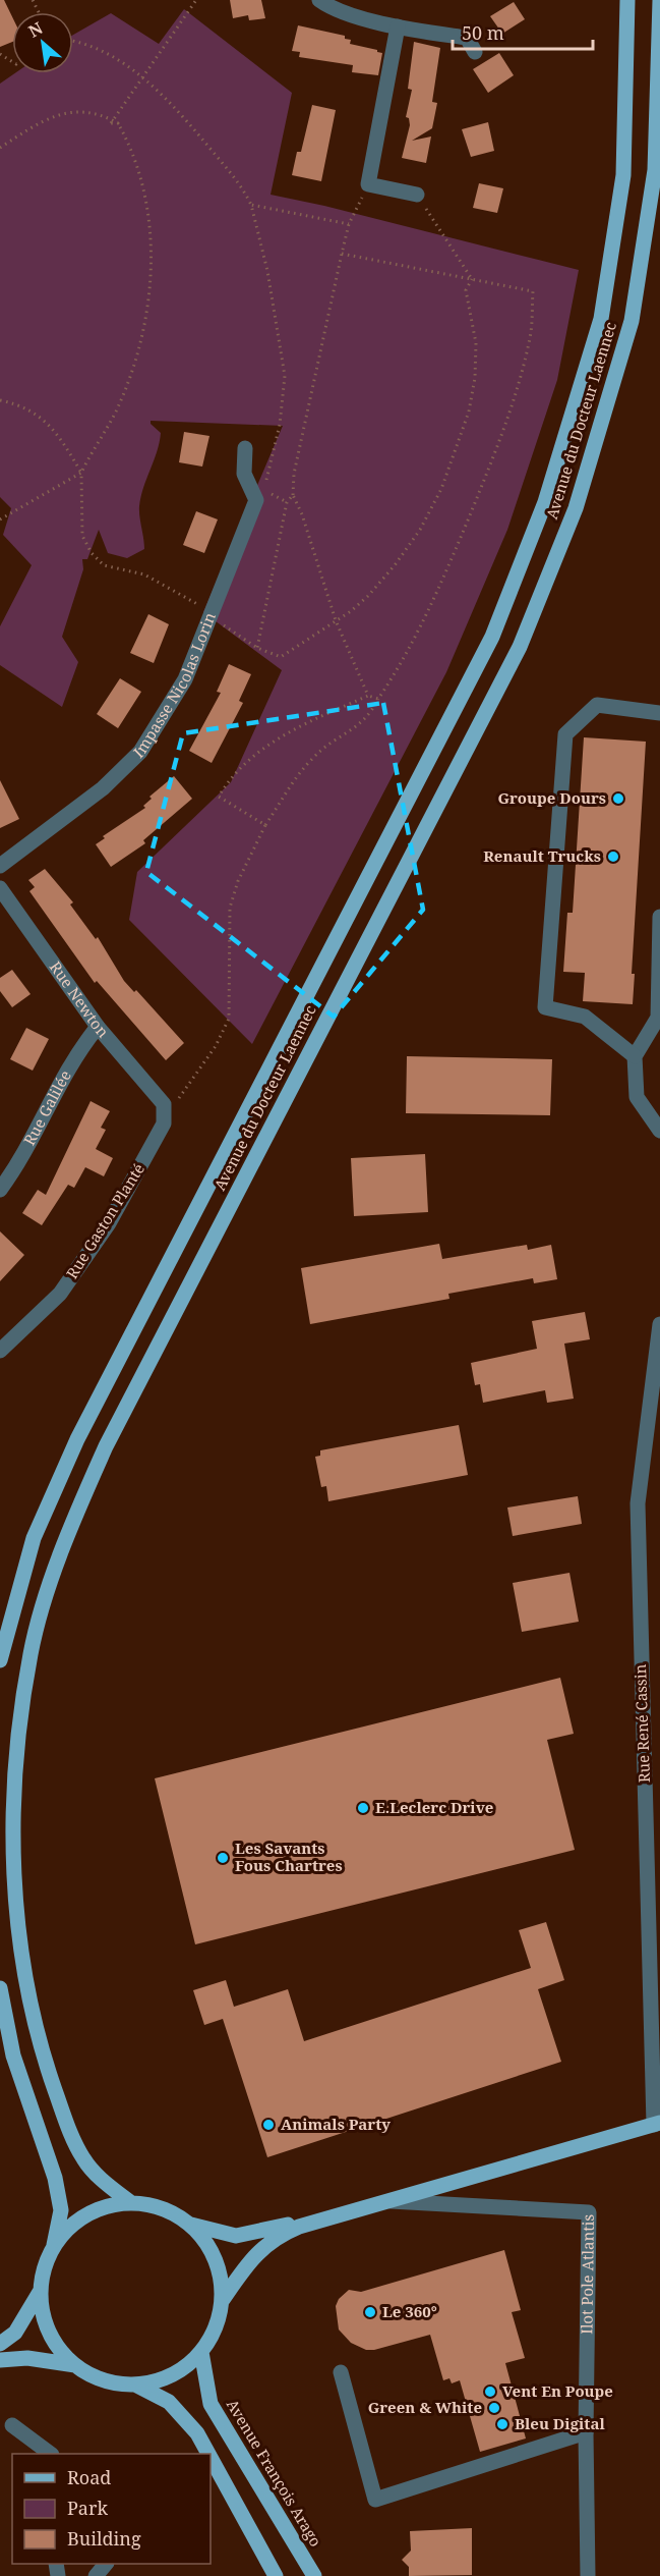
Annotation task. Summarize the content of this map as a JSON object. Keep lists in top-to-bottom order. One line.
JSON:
{"streets":{"main road":["Avenue du Docteur Laennec","Avenue François Arago"],"street":["Impasse Nicolas Lorin","Rue Newton","Rue Galilée","Rue Gaston Planté","Rue René Cassin","Ilot Pole Atlantis"]},"crossings":[["Avenue du Docteur Laennec","Avenue François Arago"],["Rue Newton","Rue Galilée"],["Rue Newton","Rue Gaston Planté"]],"places":["Groupe Dours","Renault Trucks","E.Leclerc Drive","Les Savants Fous Chartres","Animals Party","Le 360°","Vent En Poupe","Green & White","Bleu Digital"],"legend":["Road","Park","Building"],"scale_bar":"50 m","north":"top left"}
